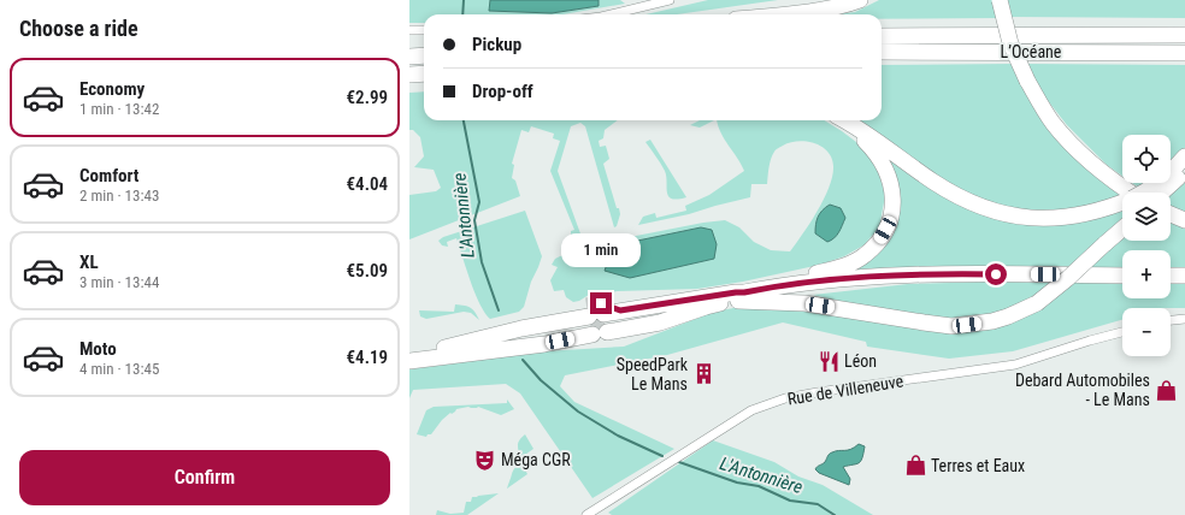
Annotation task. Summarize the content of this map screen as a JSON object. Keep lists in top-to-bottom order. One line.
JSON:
{"streets":{"highway":["L’Océane"],"street":["Rue de Villeneuve"]},"water":["L'Antonnière"],"places":{"restaurant":["Léon"],"building":["SpeedPark Le Mans"],"shop":["Debard Automobiles - Le Mans","Terres et Eaux"],"theatre":["Méga CGR"]},"page":{"heading":"Choose a ride","banner":["Pickup","Drop-off"],"list":[{"name":"Economy","note":"1 min · 13:42","value":"€2.99"},{"name":"Comfort","note":"2 min · 13:43","value":"€4.04"},{"name":"XL","note":"3 min · 13:44","value":"€5.09"},{"name":"Moto","note":"4 min · 13:45","value":"€4.19"}],"map_buttons":["+","−"],"bubble":"1 min","buttons":"Confirm"}}
